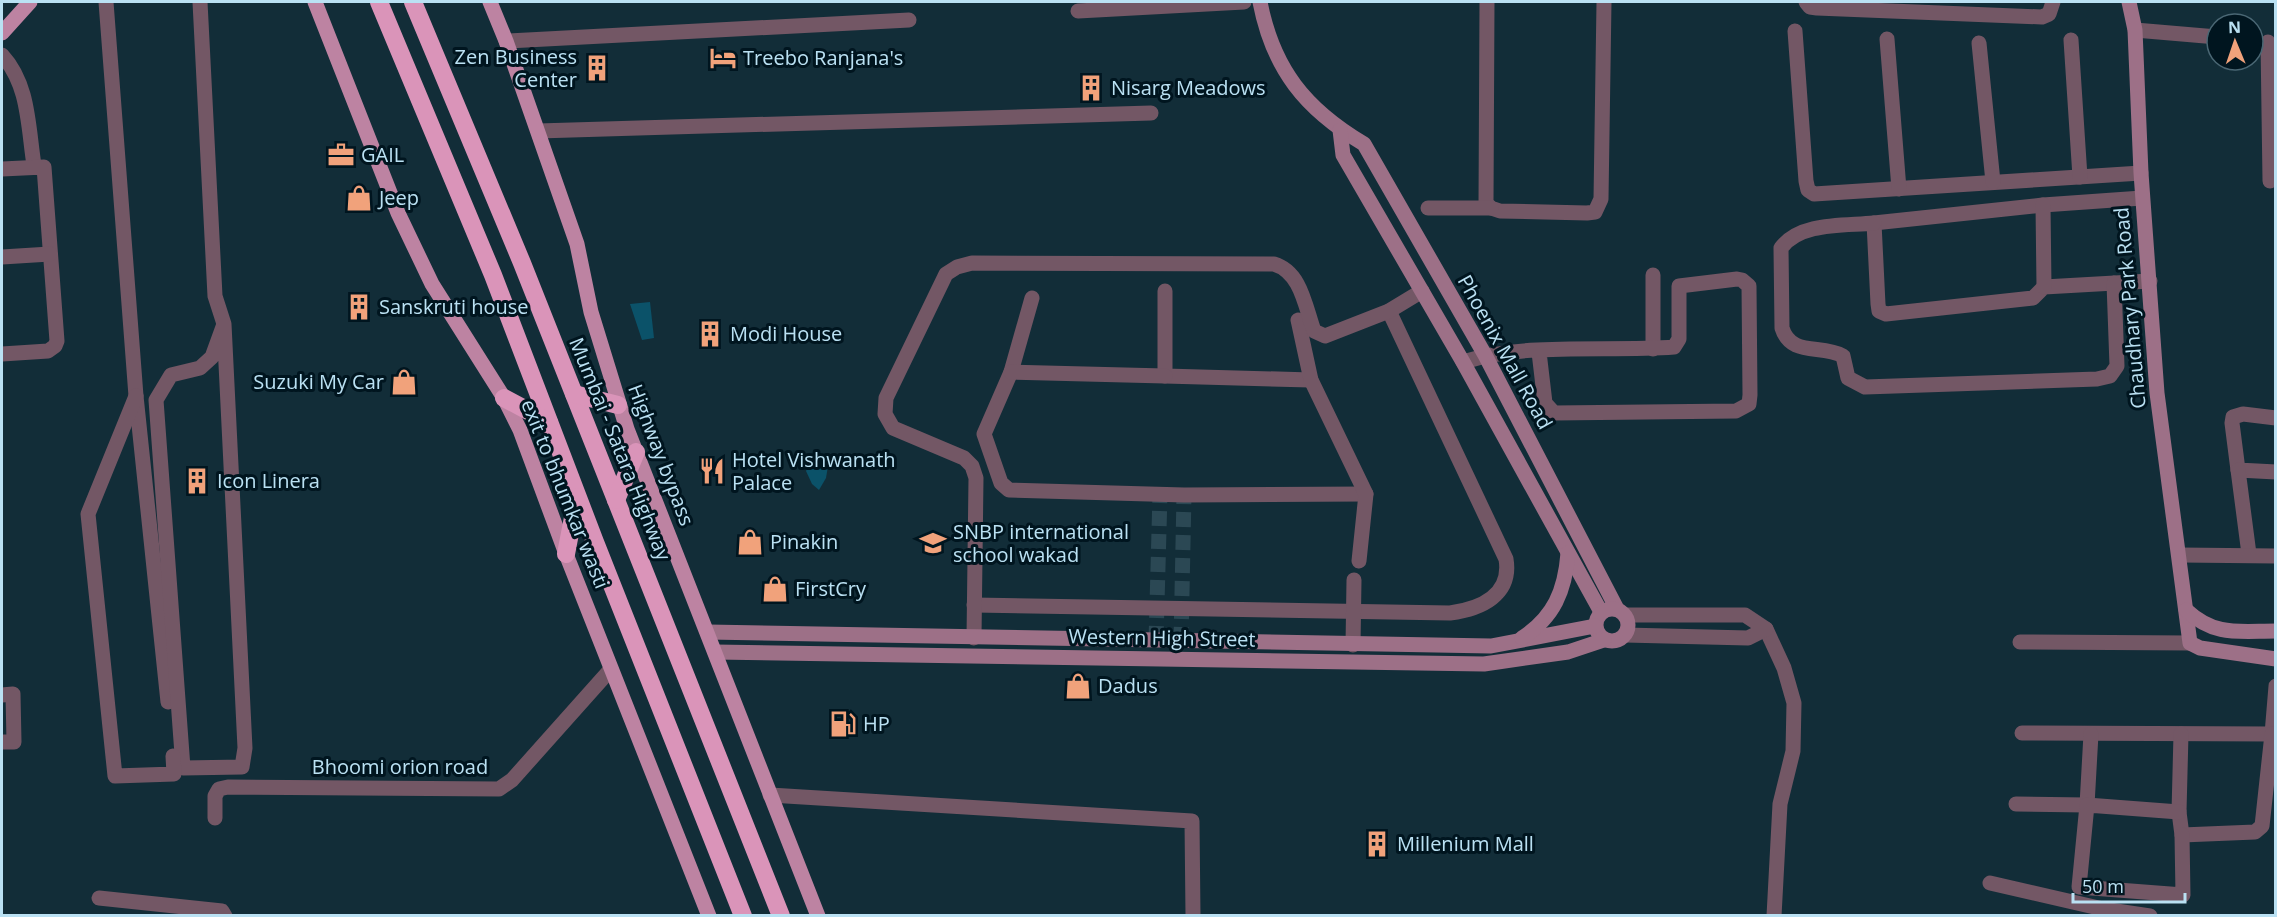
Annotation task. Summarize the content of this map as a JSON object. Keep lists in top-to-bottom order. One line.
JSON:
{"streets":{"highway":["Mumbai - Satara Highway"],"main road":["Highway bypass","exit to bhumkar wasti"],"street":["Chaudhary Park Road","Phoenix Mall Road","Western High Street","Bhoomi orion road"]},"crossings":[["Phoenix Mall Road","Western High Street"],["Highway bypass","Western High Street"],["exit to bhumkar wasti","Bhoomi orion road"]],"places":{"hotel":["Treebo Ranjana's"],"building":["Zen Business Center","Nisarg Meadows","Sanskruti house","Modi House","Icon Linera","Millenium Mall"],"office":["GAIL"],"shop":["Jeep","Suzuki My Car","Pinakin","FirstCry","Dadus"],"restaurant":["Hotel Vishwanath Palace"],"school or university":["SNBP international school wakad"],"fuel station":["HP"]},"scale_bar":"50 m","north":"top"}
